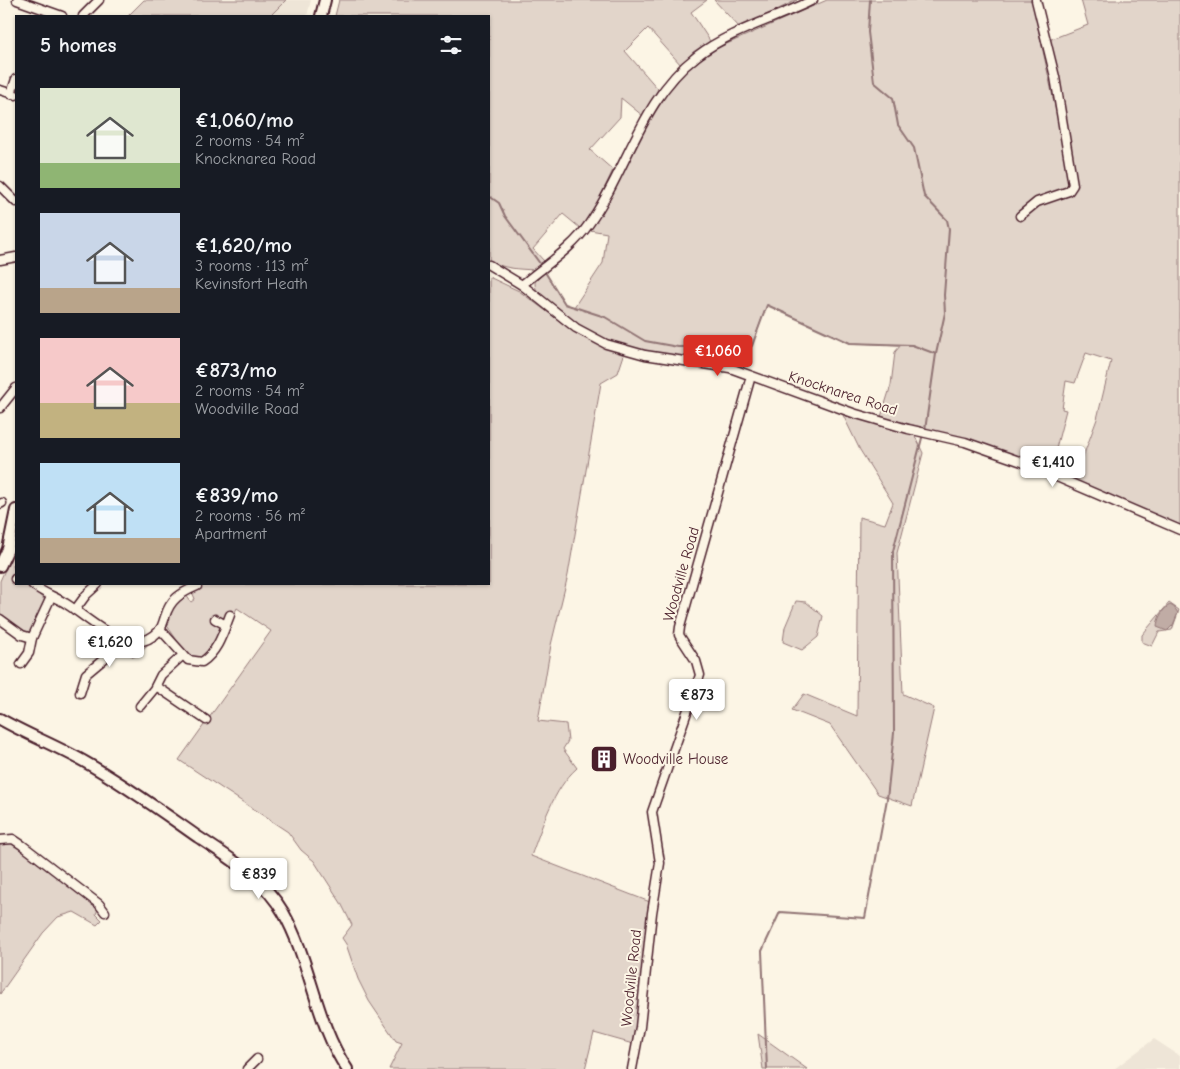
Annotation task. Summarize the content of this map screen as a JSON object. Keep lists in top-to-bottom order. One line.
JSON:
{"streets":{"street":["Knocknarea Road","Woodville Road"]},"crossings":[["Knocknarea Road","Woodville Road"]],"places":{"building":["Woodville House"]},"page":{"heading":"5 homes","list":[{"name":"€1,060/mo","note":"2 rooms · 54 m² · Knocknarea Road"},{"name":"€1,620/mo","note":"3 rooms · 113 m² · Kevinsfort Heath"},{"name":"€873/mo","note":"2 rooms · 54 m² · Woodville Road"},{"name":"€839/mo","note":"2 rooms · 56 m² · Apartment"}],"price":["€1,060","€1,410","€1,620","€873","€839"]}}
